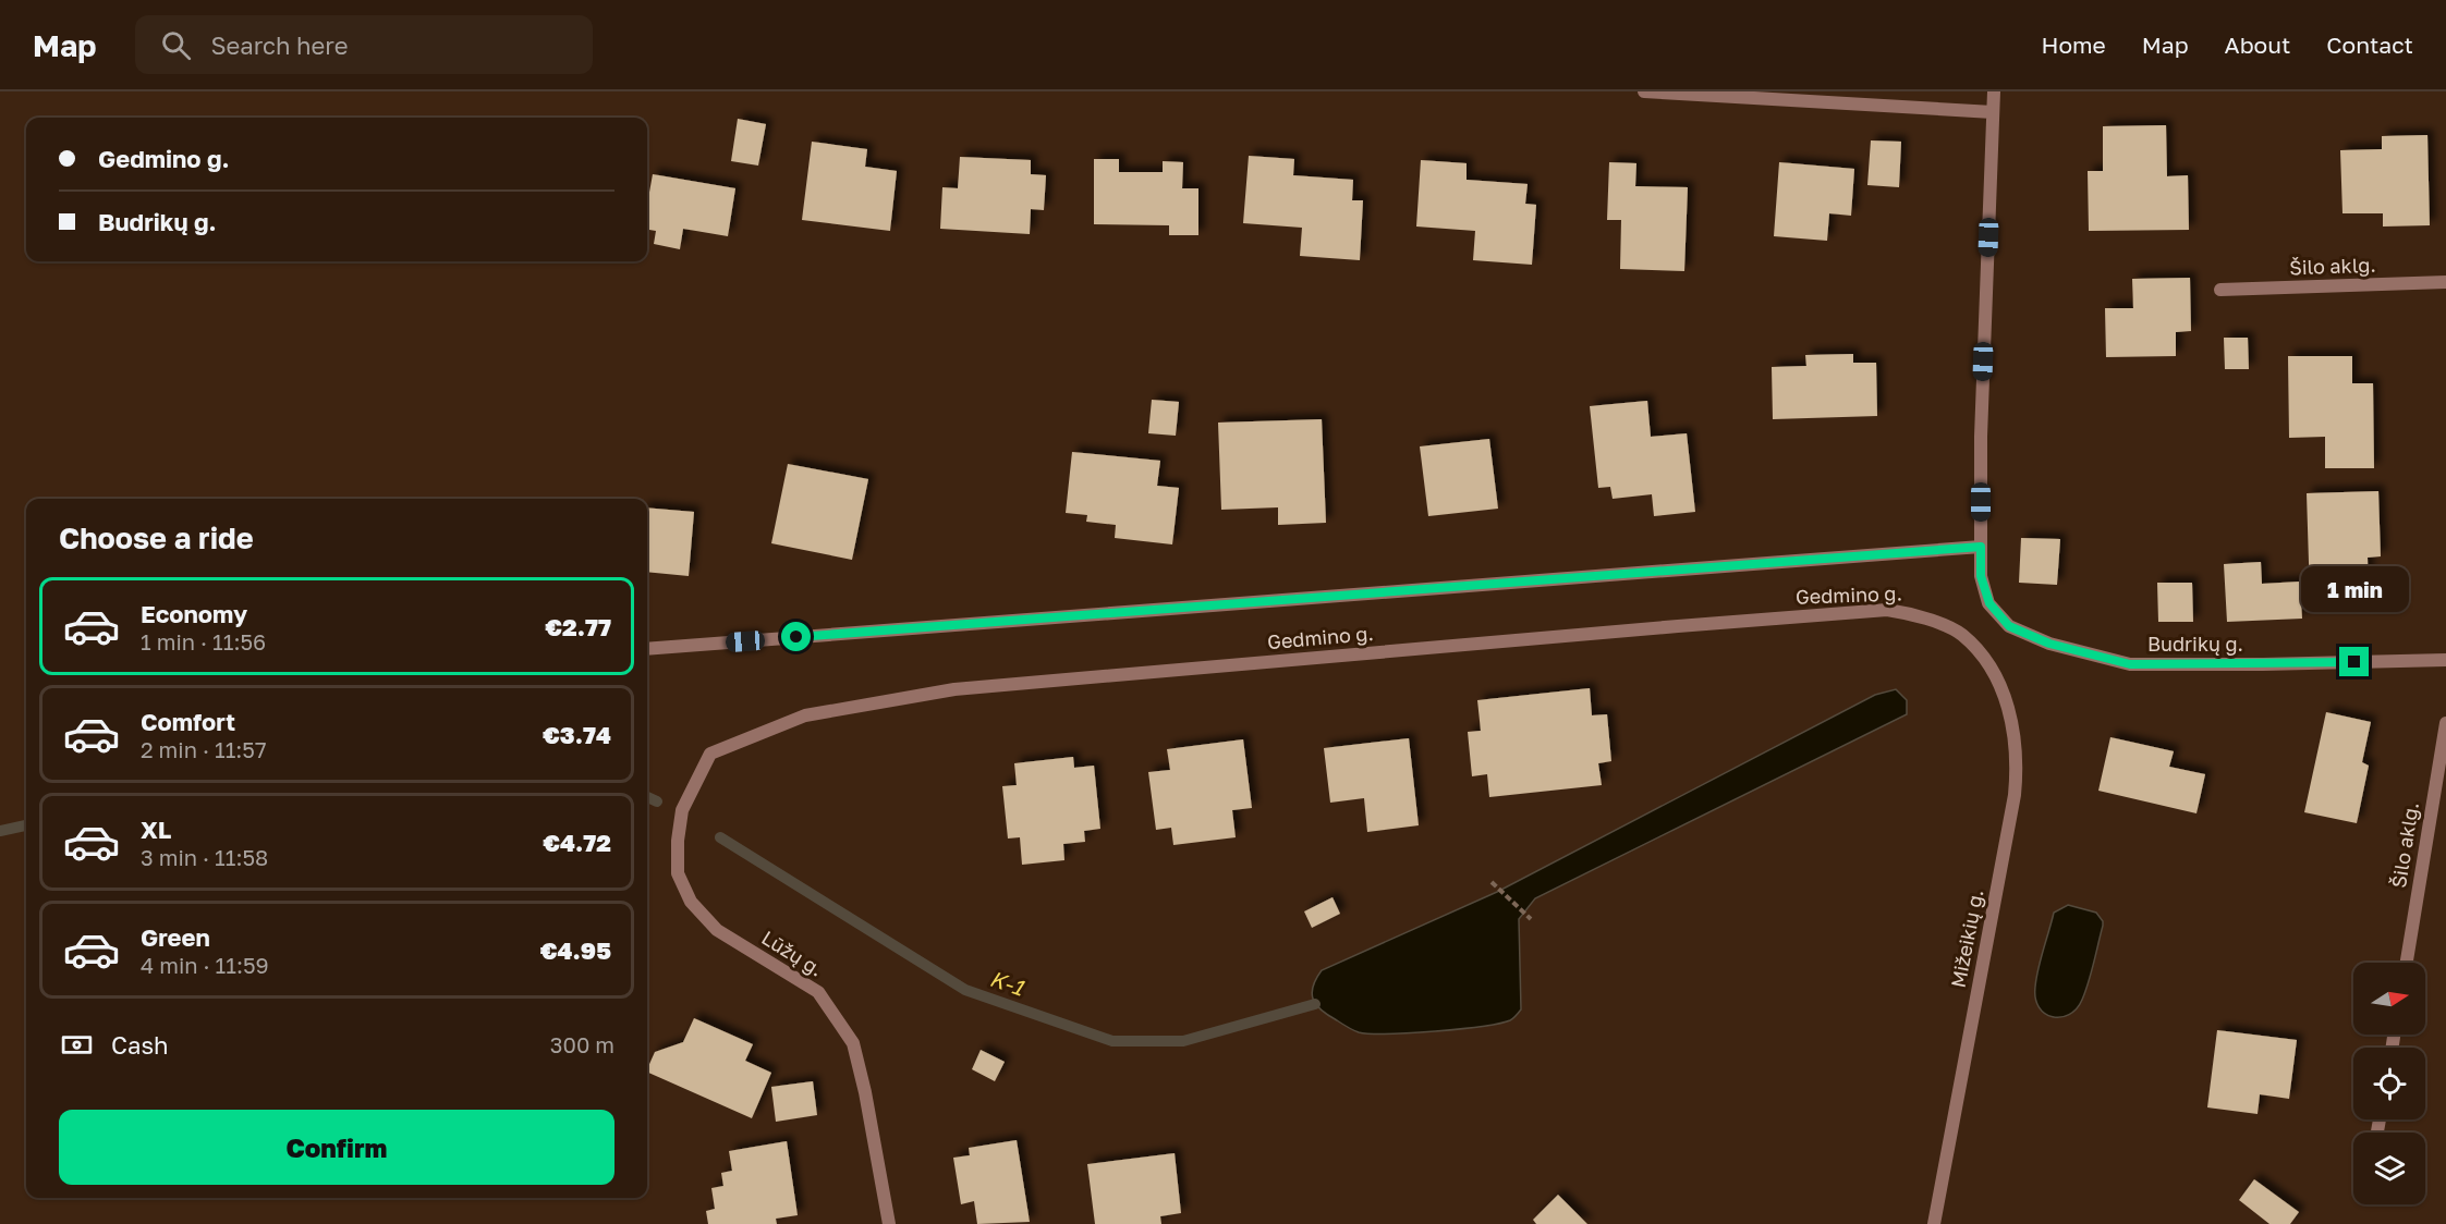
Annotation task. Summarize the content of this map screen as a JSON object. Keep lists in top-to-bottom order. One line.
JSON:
{"streets":{"street":["Šilo aklg.","Gedmino g.","Budrikų g.","Mižeikių g.","Lūžų g."]},"crossings":[["Gedmino g.","Budrikų g."],["Gedmino g.","Mižeikių g."],["Gedmino g.","Lūžų g."]],"water":["K-1"],"north":"right","page":{"header":"Map","search":"Search here","nav":["Home","Map","About","Contact"],"banner":["Gedmino g.","Budrikų g."],"heading":"Choose a ride","bubble":"1 min","list":[{"name":"Economy","note":"1 min · 11:56","value":"€2.77"},{"name":"Comfort","note":"2 min · 11:57","value":"€3.74"},{"name":"XL","note":"3 min · 11:58","value":"€4.72"},{"name":"Green","note":"4 min · 11:59","value":"€4.95"}],"pay":["Cash","300 m"],"buttons":"Confirm"}}
